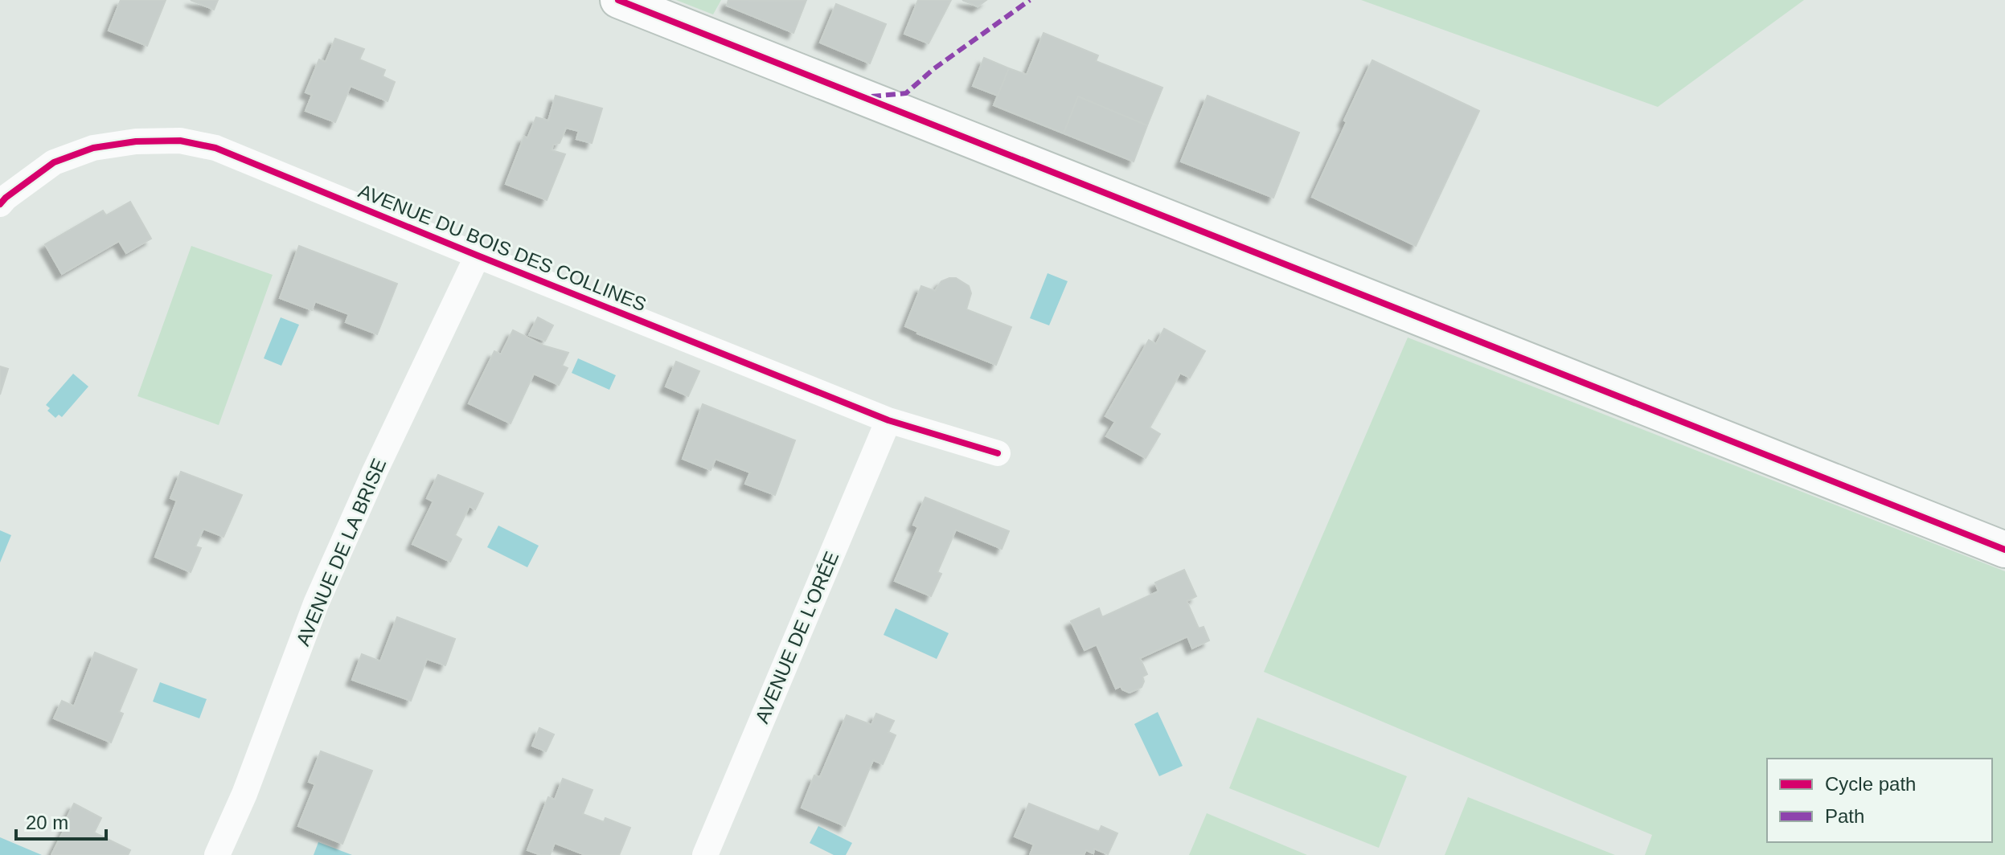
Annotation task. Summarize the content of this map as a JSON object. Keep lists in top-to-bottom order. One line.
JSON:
{"streets":{"street":["AVENUE DU BOIS DES COLLINES","AVENUE DE LA BRISE","AVENUE DE L'ORÉE"]},"crossings":[["AVENUE DU BOIS DES COLLINES","AVENUE DE LA BRISE"],["AVENUE DU BOIS DES COLLINES","AVENUE DE L'ORÉE"]],"legend":["Cycle path","Path"],"scale_bar":"20 m"}
